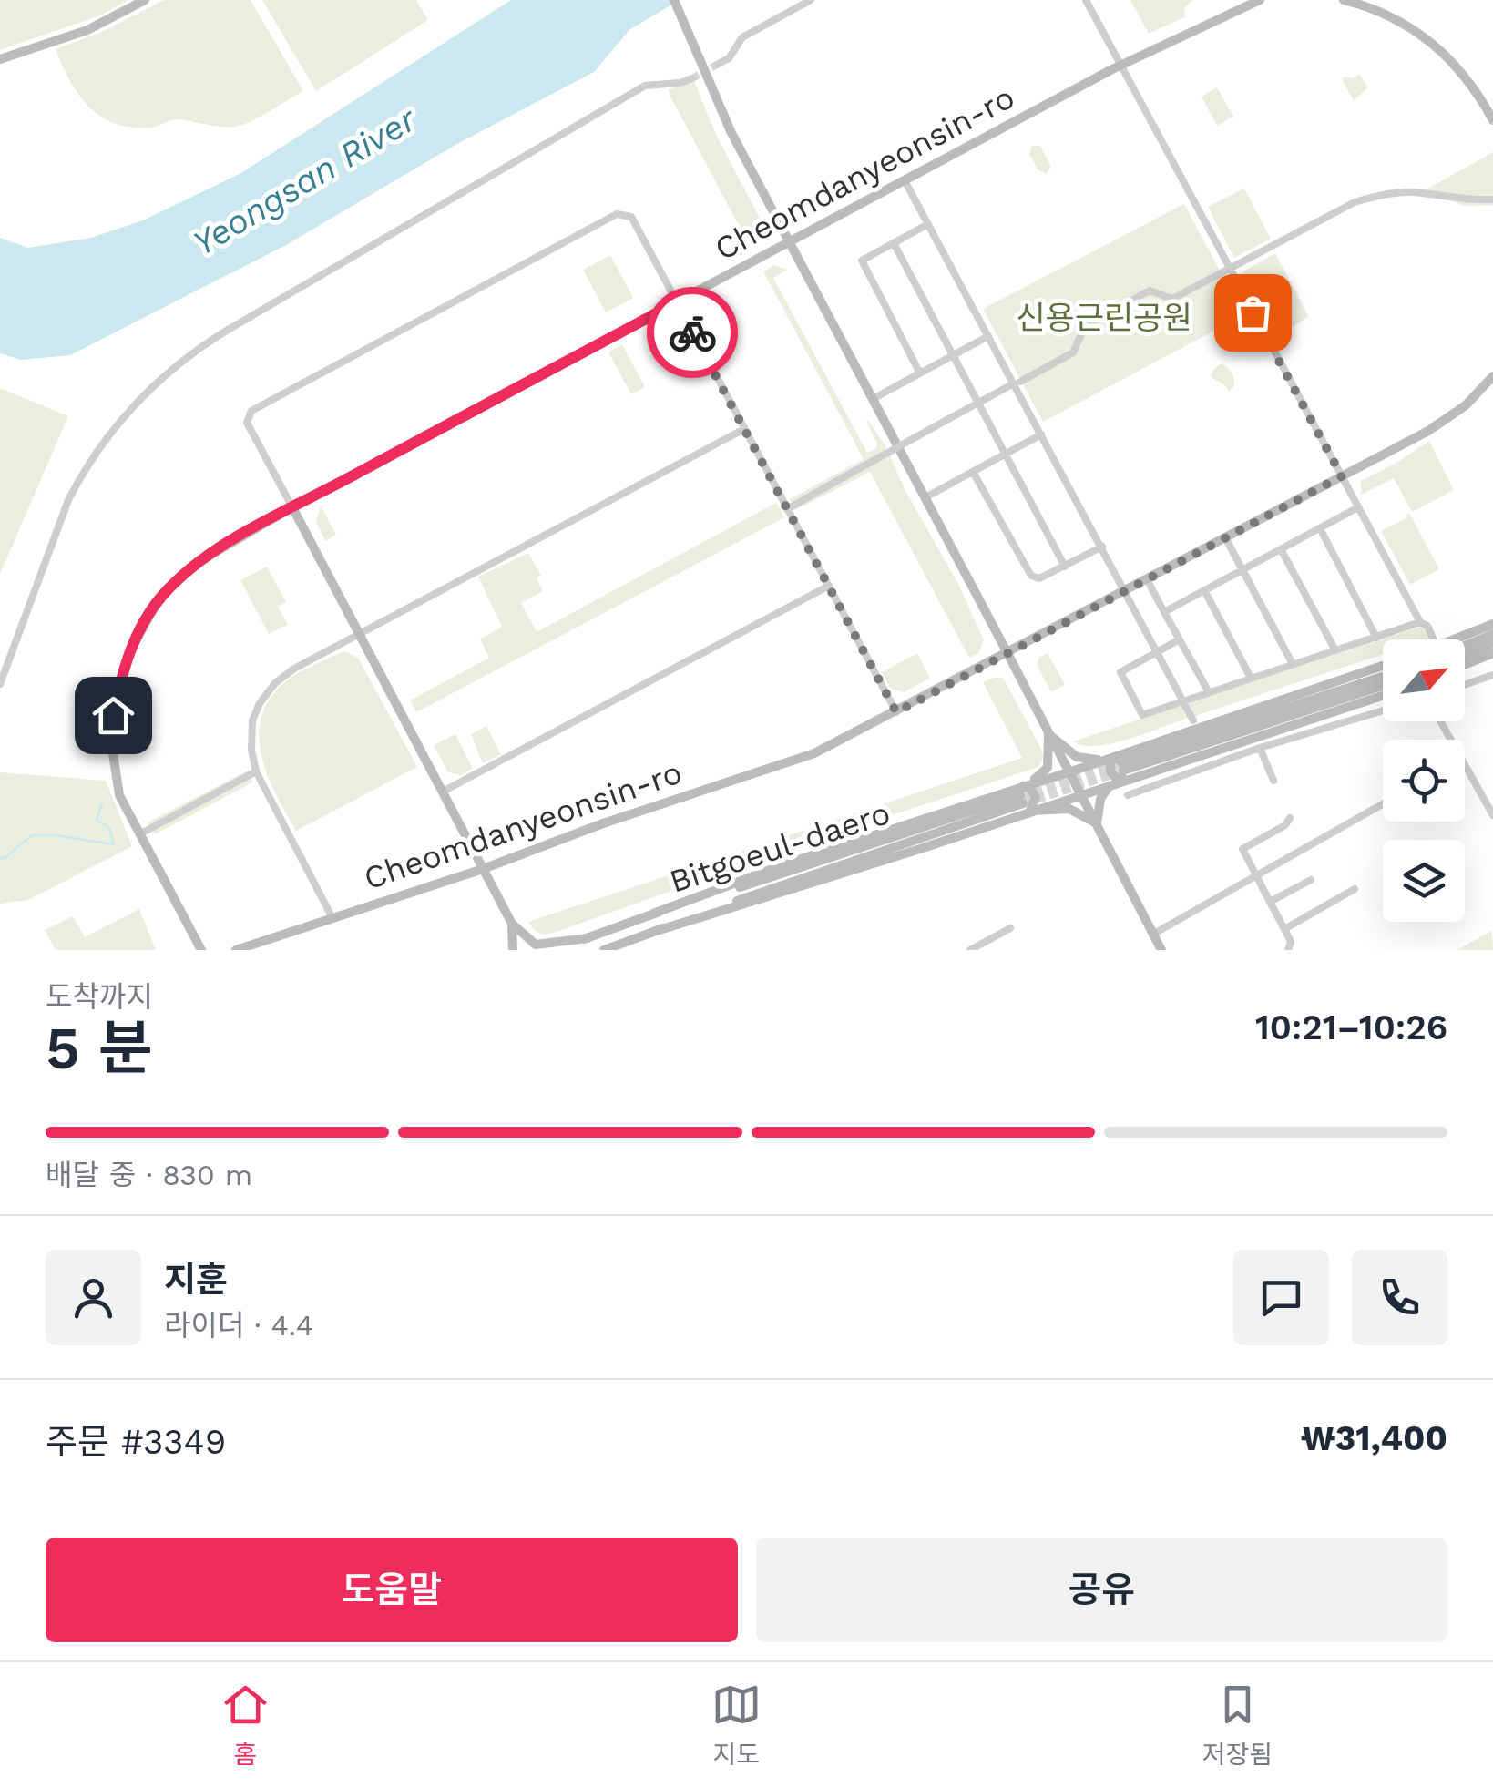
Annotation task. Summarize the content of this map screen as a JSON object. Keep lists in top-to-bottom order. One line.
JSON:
{"streets":{"street":["Cheomdanyeonsin-ro","Bitgoeul-daero"]},"water":["Yeongsan River"],"parks":["신용근린공원"],"north":"top right","page":{"heading":["5 분","도착까지","10:21–10:26"],"panel":["지훈","라이더 · 4.4","주문 #3349","₩31,400"],"bar":"배달 중 · 830 m","buttons":["도움말","공유"],"tabs":["홈","지도","저장됨"]}}
